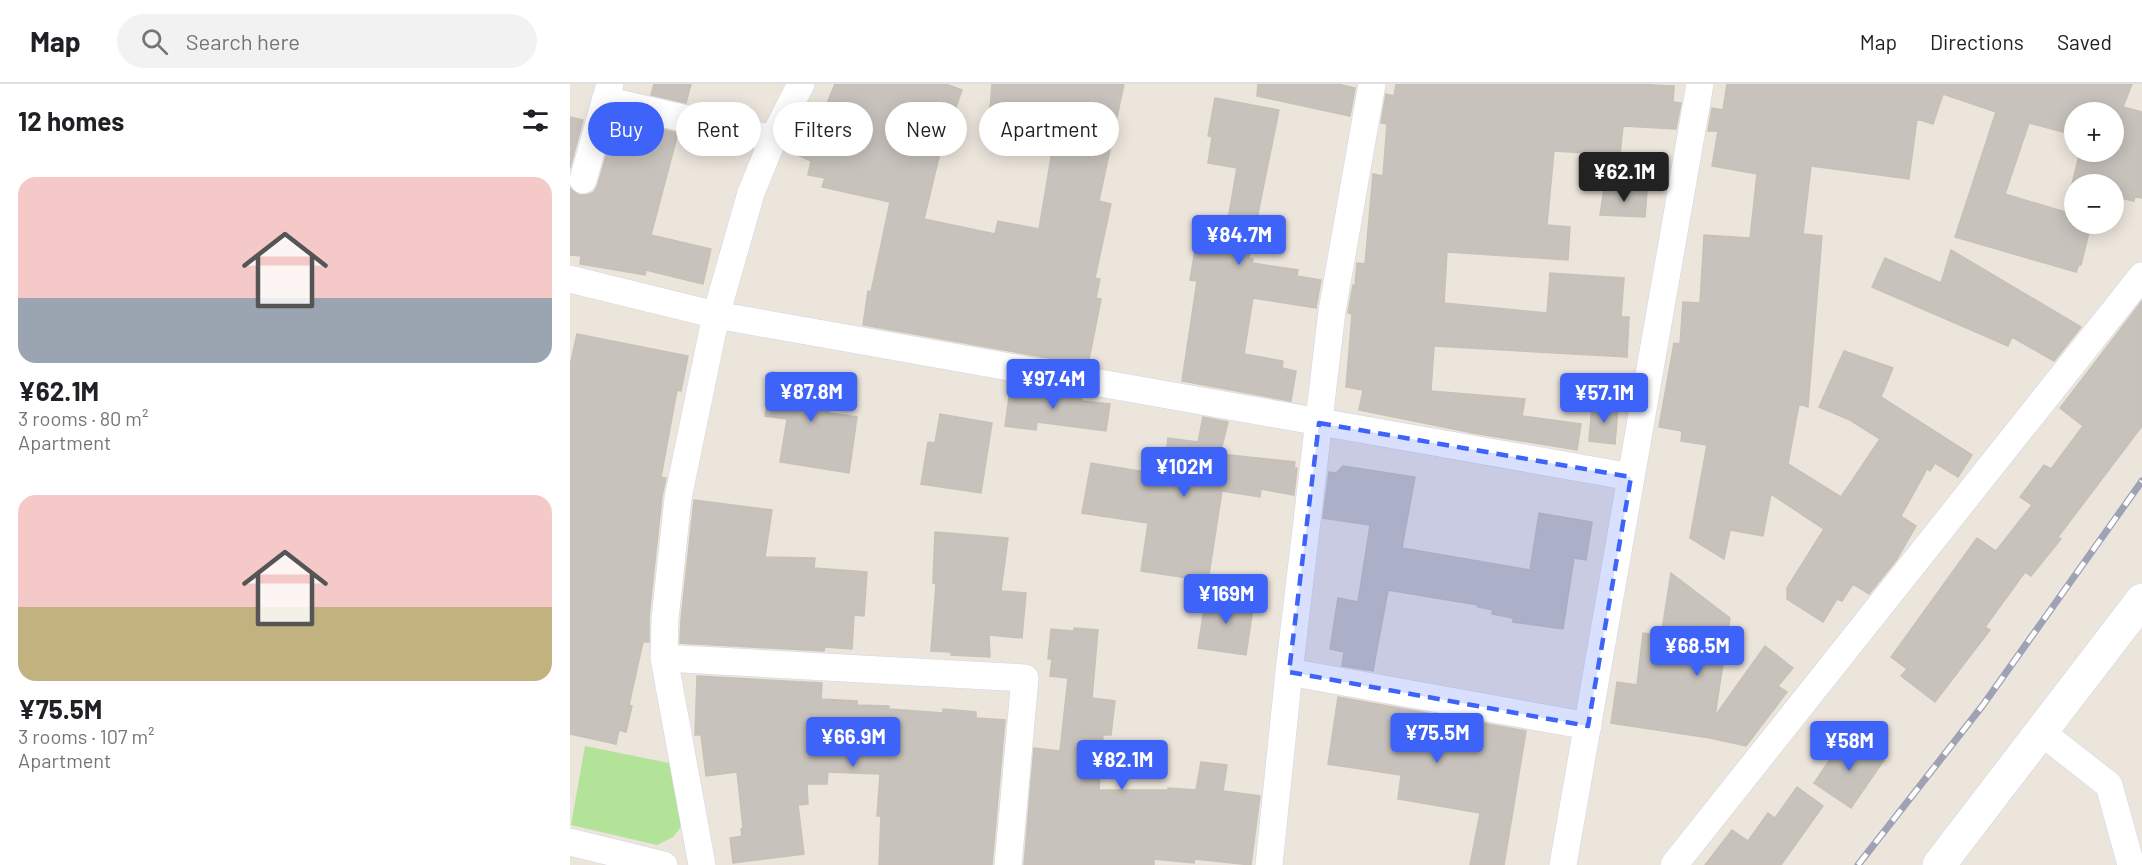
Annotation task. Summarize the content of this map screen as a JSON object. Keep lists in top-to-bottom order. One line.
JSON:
{"page":{"header":"Map","search":"Search here","nav":["Map","Directions","Saved"],"heading":"12 homes","map_buttons":["+","−"],"chip":["Buy","Rent","Filters","New","Apartment"],"price":["¥62.1M","¥84.7M","¥97.4M","¥87.8M","¥57.1M","¥102M","¥169M","¥68.5M","¥75.5M","¥66.9M","¥58M","¥82.1M"],"list":[{"name":"¥62.1M","note":"3 rooms · 80 m² · Apartment"},{"name":"¥75.5M","note":"3 rooms · 107 m² · Apartment"}]}}
